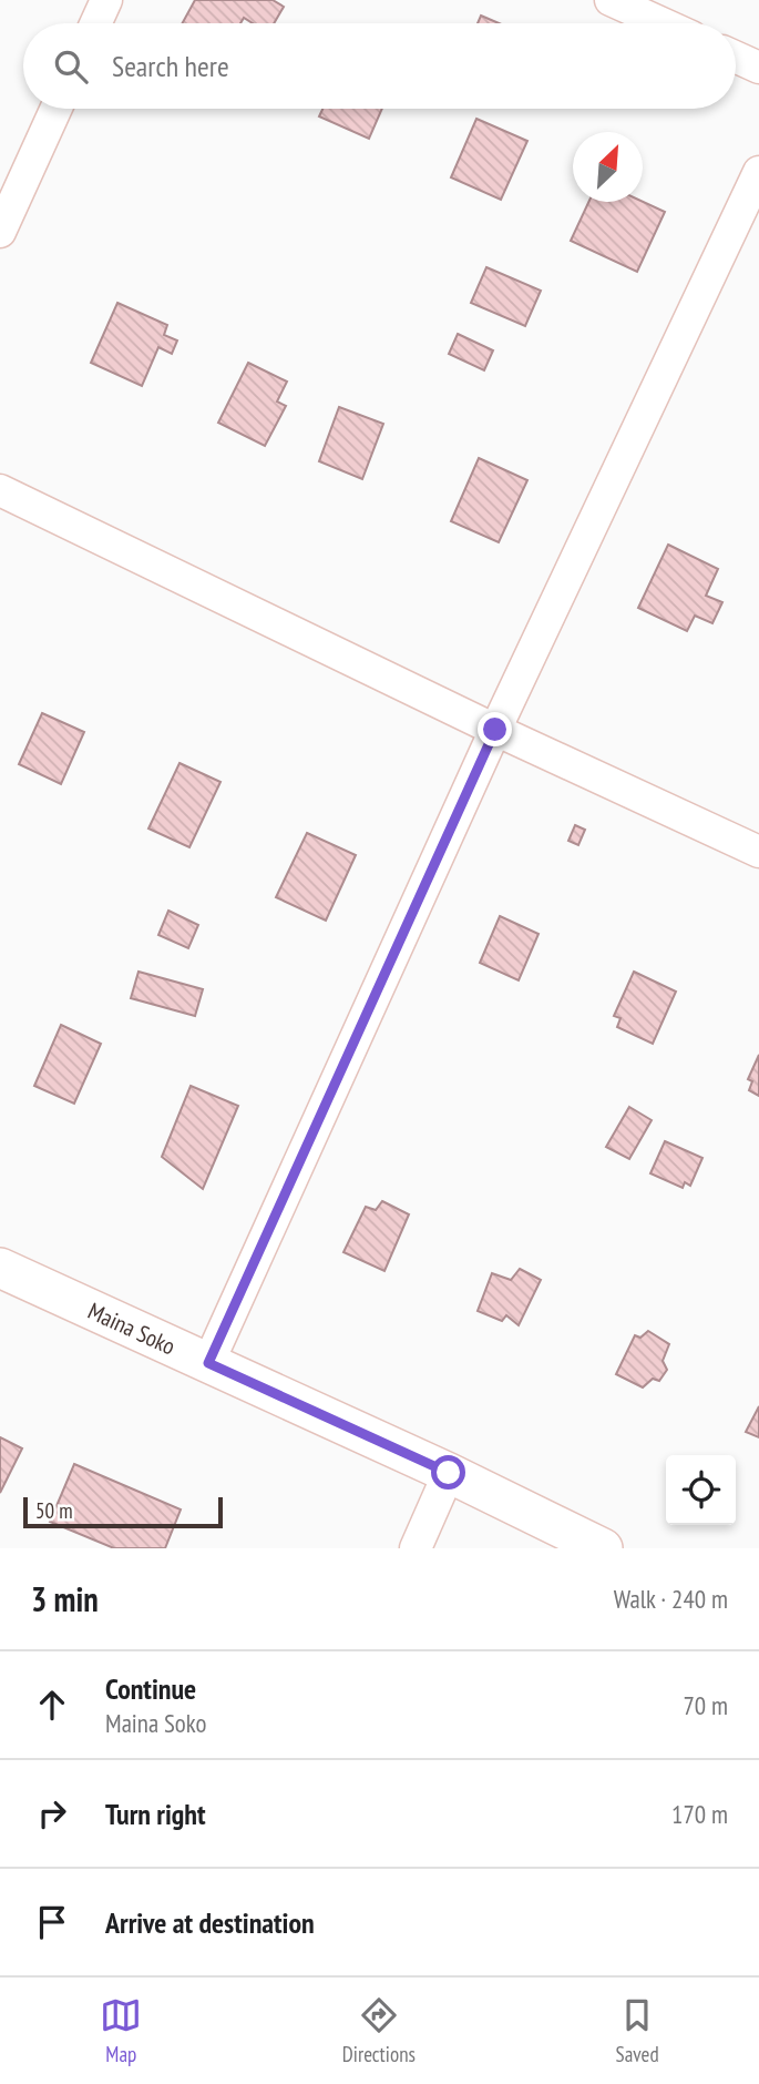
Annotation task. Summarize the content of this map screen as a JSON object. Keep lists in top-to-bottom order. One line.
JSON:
{"streets":{"street":["Maina Soko"]},"scale_bar":"50 m","north":"top right","page":{"search":"Search here","scale":"50 m","heading":["3 min","Walk · 240 m"],"list":[["Continue","Maina Soko","70 m"],["Turn right","170 m"],"Arrive at destination"],"nav":["Map","Directions","Saved"]}}
